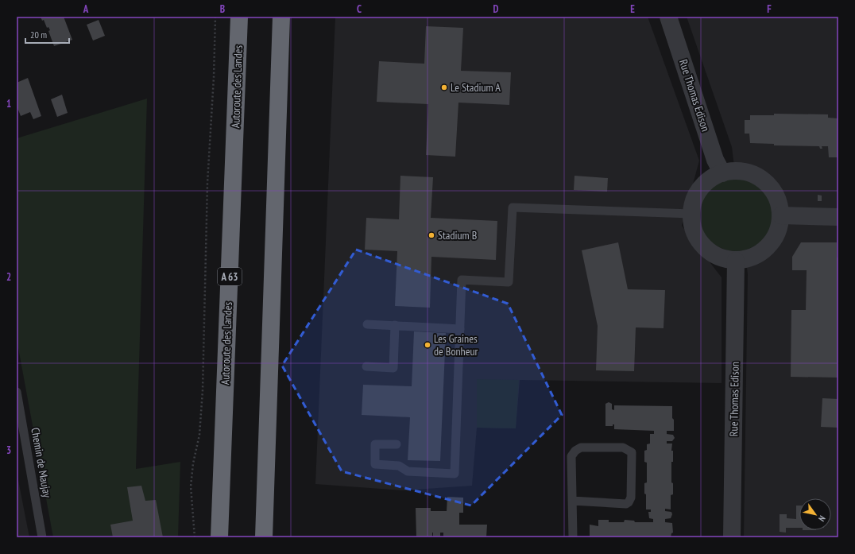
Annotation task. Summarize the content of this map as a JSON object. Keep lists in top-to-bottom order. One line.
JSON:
{"streets":{"highway":["Autoroute des Landes","A 63"],"street":["Rue Thomas Edison"],"lane":["Chemin de Maujay"]},"places":["Le Stadium A","Stadium B","Les Graines de Bonheur"],"scale_bar":"20 m","north":"bottom right","grid":{"columns":["A","B","C","D","E","F"],"rows":["1","2","3"]}}
